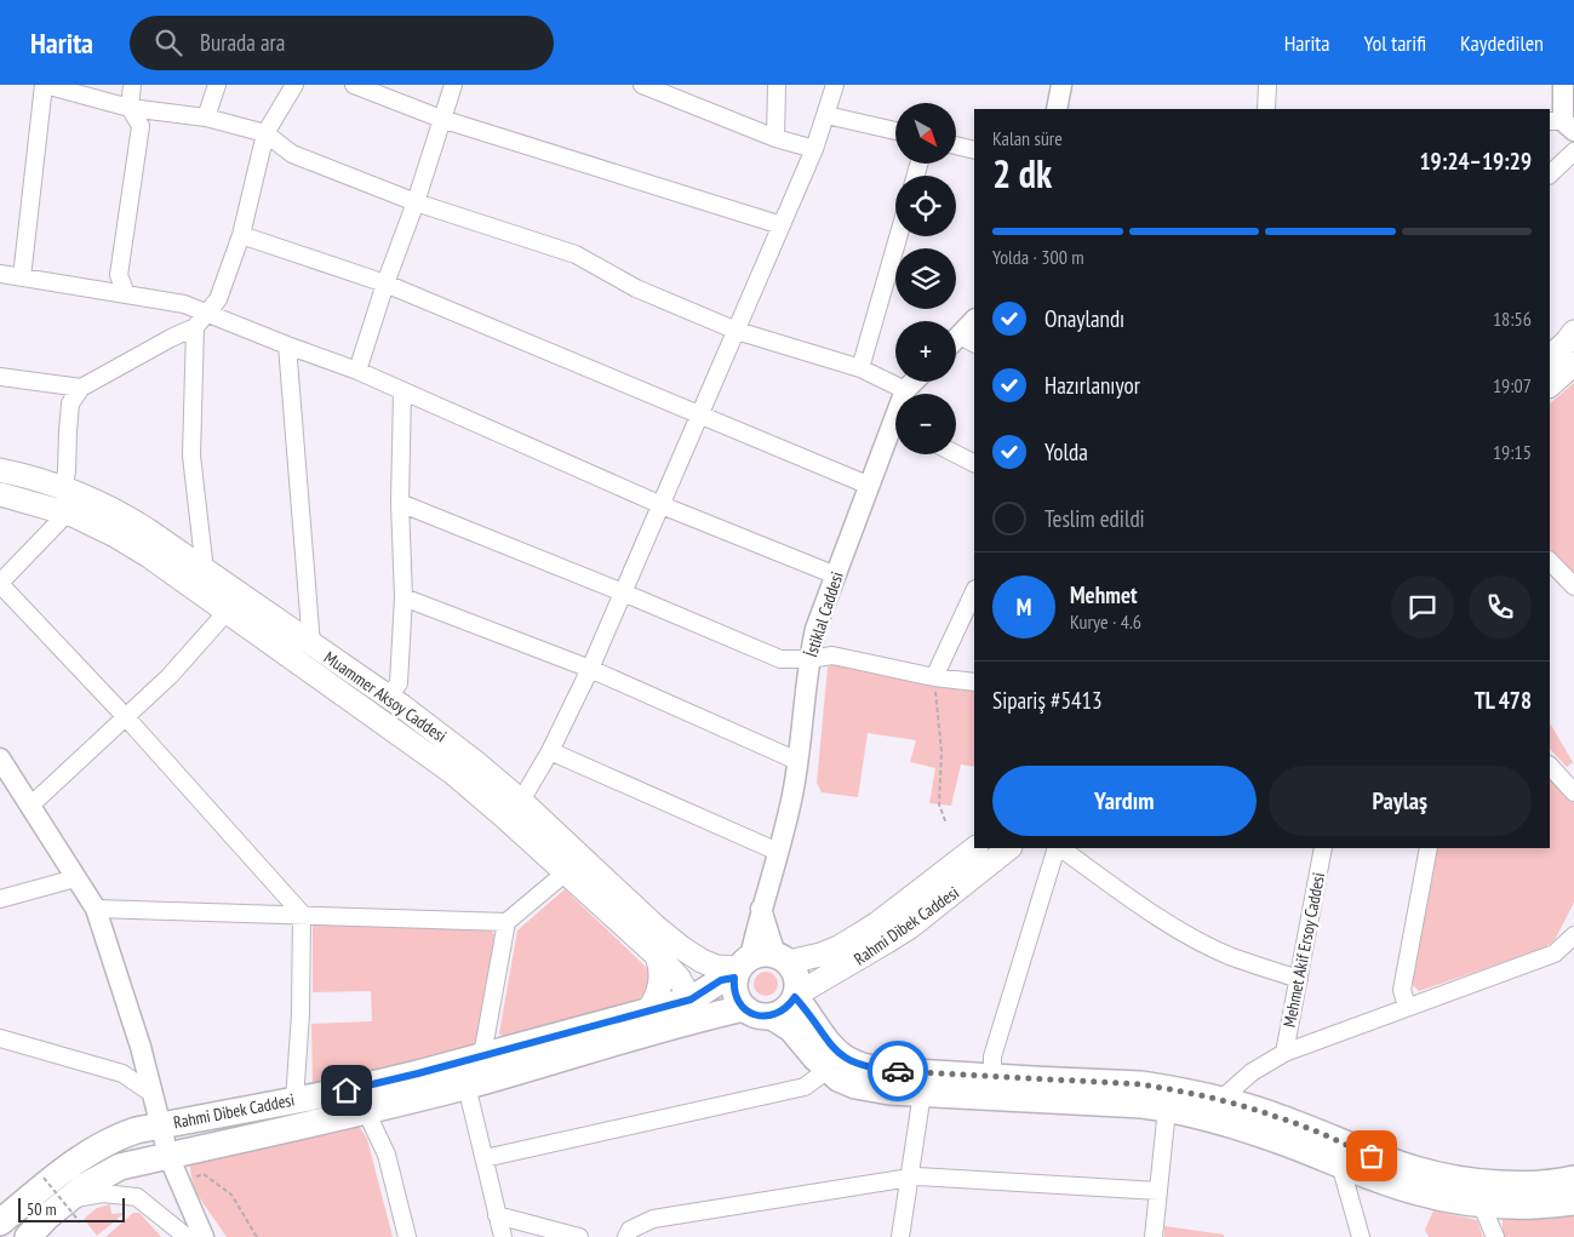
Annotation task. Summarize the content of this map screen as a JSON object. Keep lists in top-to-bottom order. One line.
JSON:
{"streets":{"main road":["Muammer Aksoy Caddesi","Rahmi Dibek Caddesi"],"street":["İstiklal Caddesi","Mehmet Akif Ersoy Caddesi"]},"crossings":[["İstiklal Caddesi","Muammer Aksoy Caddesi"],["İstiklal Caddesi","Rahmi Dibek Caddesi"],["Muammer Aksoy Caddesi","Rahmi Dibek Caddesi"]],"scale_bar":"50 m","north":"bottom right","page":{"header":"Harita","search":"Burada ara","nav":["Harita","Yol tarifi","Kaydedilen"],"map_buttons":["+","−"],"heading":["2 dk","Kalan süre","19:24–19:29"],"panel":["Mehmet","Kurye · 4.6","Sipariş #5413","TL 478"],"bar":"Yolda · 300 m","list":[["Onaylandı","18:56"],["Hazırlanıyor","19:07"],["Yolda","19:15"],"Teslim edildi"],"round":"M","buttons":["Yardım","Paylaş"],"scale":"50 m"}}
